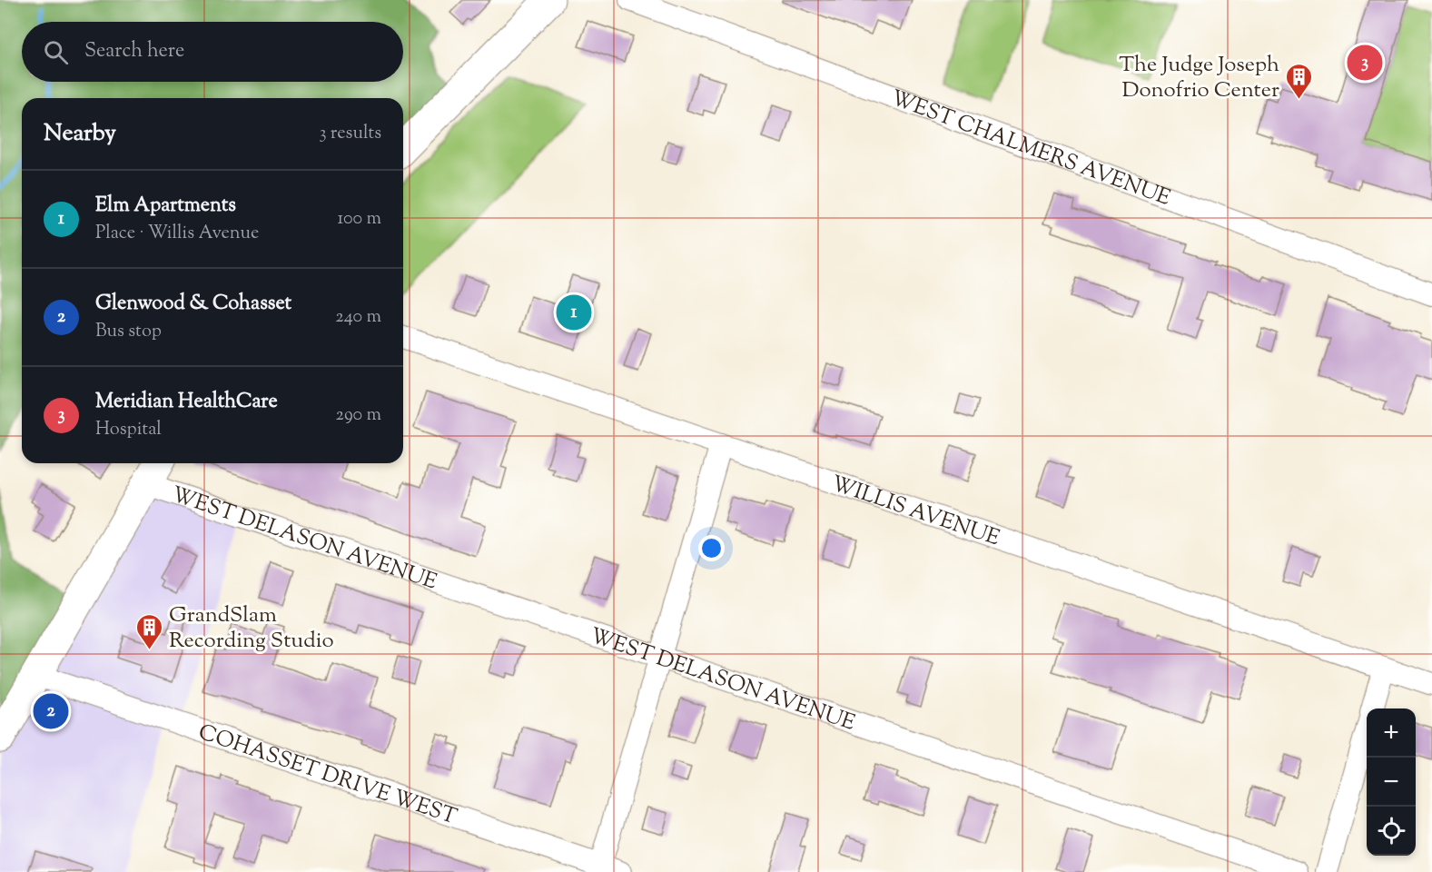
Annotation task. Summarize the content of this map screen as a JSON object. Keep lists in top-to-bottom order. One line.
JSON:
{"streets":{"street":["WEST CHALMERS AVENUE","WILLIS AVENUE","WEST DELASON AVENUE","COHASSET DRIVE WEST"]},"places":{"building":["The Judge Joseph Donofrio Center","GrandSlam Recording Studio"]},"page":{"search":"Search here","pins":["3","1","2"],"heading":["Nearby","3 results"],"list":[{"mark":"1","name":"Elm Apartments","note":"Place · Willis Avenue","value":"100 m"},{"mark":"2","name":"Glenwood & Cohasset","note":"Bus stop","value":"240 m"},{"mark":"3","name":"Meridian HealthCare","note":"Hospital","value":"290 m"}],"map_buttons":["+","−"]}}
